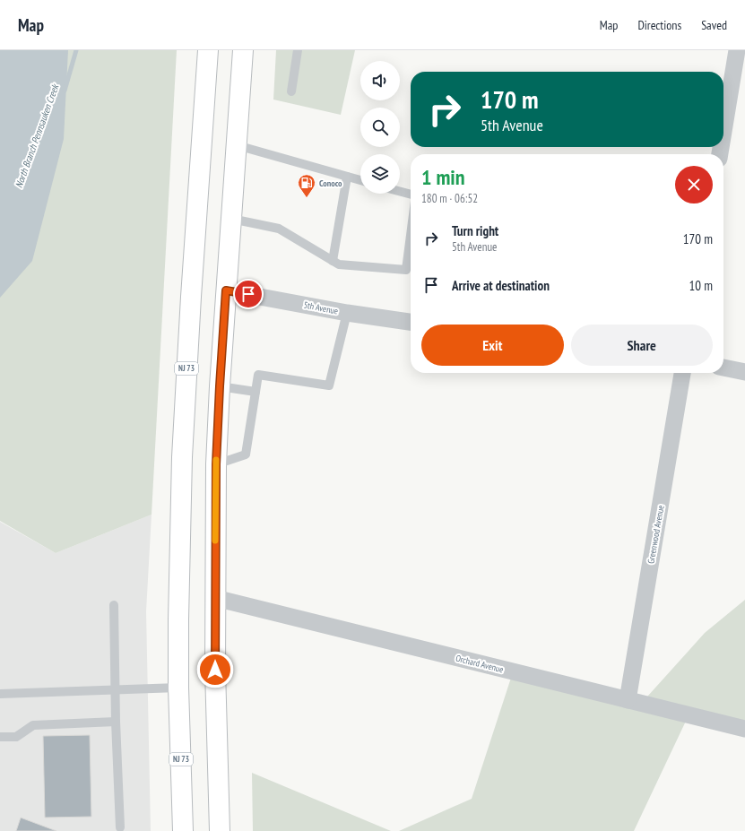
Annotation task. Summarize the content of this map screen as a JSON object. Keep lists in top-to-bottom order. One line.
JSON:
{"streets":{"highway":["NJ 73"],"street":["5th Avenue","Greenwood Avenue","Orchard Avenue"]},"crossings":[["Greenwood Avenue","Orchard Avenue"]],"water":["North Branch Pennsauken Creek"],"places":{"fuel station":["Conoco"]},"page":{"header":"Map","nav":["Map","Directions","Saved"],"turn":["170 m","5th Avenue"],"heading":["1 min","180 m · 06:52"],"list":[{"name":"Turn right","note":"5th Avenue","value":"170 m"},{"name":"Arrive at destination","value":"10 m"}],"buttons":["Exit","Share"]}}
